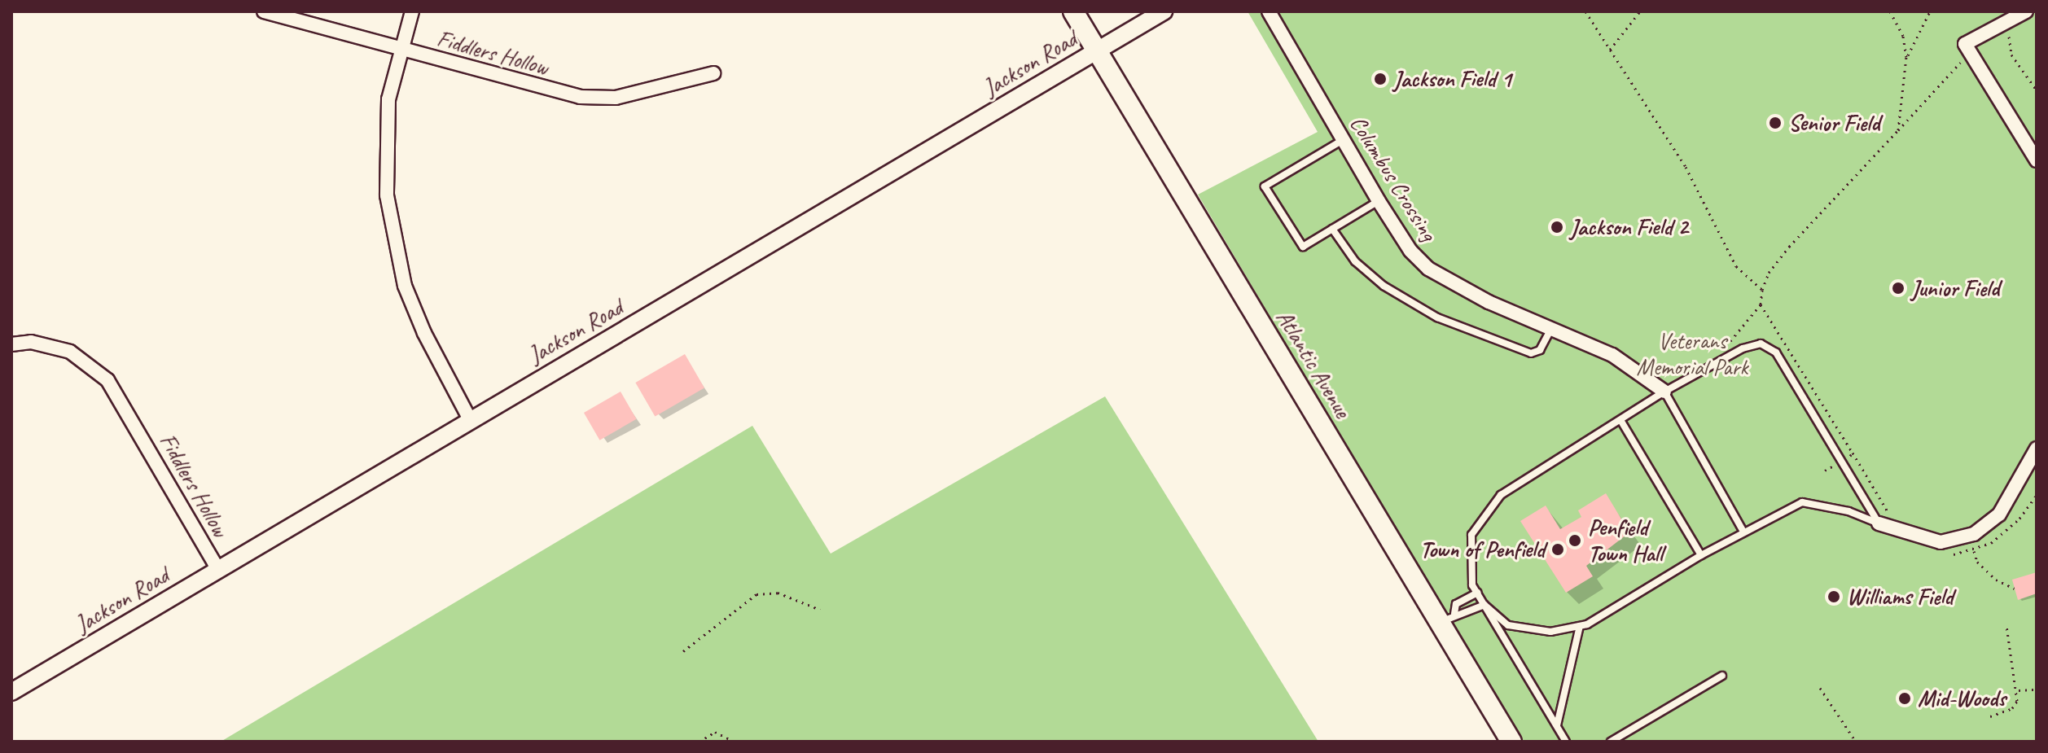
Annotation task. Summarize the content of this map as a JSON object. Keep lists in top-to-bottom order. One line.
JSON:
{"streets":{"main road":["Atlantic Avenue"],"street":["Fiddlers Hollow","Jackson Road","Columbus Crossing"]},"crossings":[["Fiddlers Hollow","Jackson Road"],["Jackson Road","Atlantic Avenue"]],"parks":["Veterans Memorial Park"],"places":["Jackson Field 1","Senior Field","Jackson Field 2","Junior Field","Penfield Town Hall","Town of Penfield","Williams Field","Mid-Woods"]}
